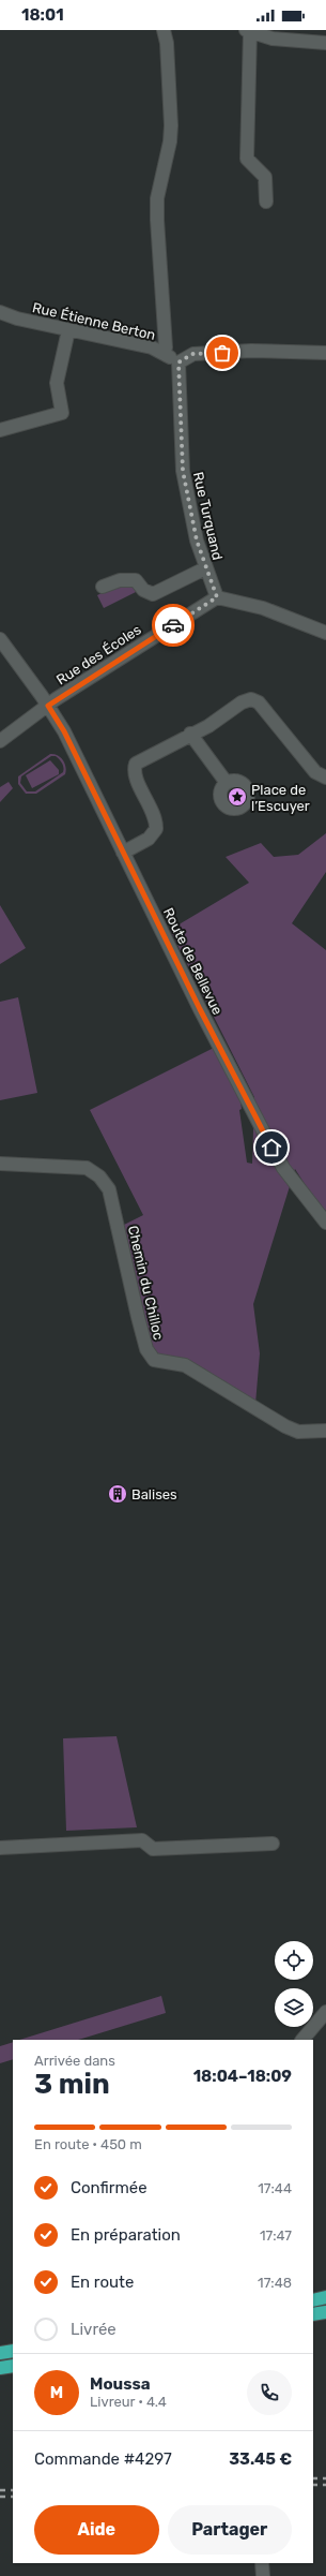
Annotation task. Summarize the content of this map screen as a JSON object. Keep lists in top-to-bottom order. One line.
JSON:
{"streets":{"street":["Rue Étienne Berton","Rue Turquand","Rue des Écoles","Route de Bellevue","Chemin du Chilloc"]},"crossings":[["Rue Étienne Berton","Rue Turquand"],["Rue Turquand","Rue des Écoles"],["Rue des Écoles","Route de Bellevue"]],"places":{"place":["Place de l’Escuyer"],"building":["Balises"]},"page":{"status":"18:01","heading":["3 min","Arrivée dans","18:04–18:09"],"panel":["Moussa","Livreur · 4.4","Commande #4297","33.45 €"],"bar":"En route · 450 m","list":[["Confirmée","17:44"],["En préparation","17:47"],["En route","17:48"],"Livrée"],"round":"M","buttons":["Aide","Partager"]}}
